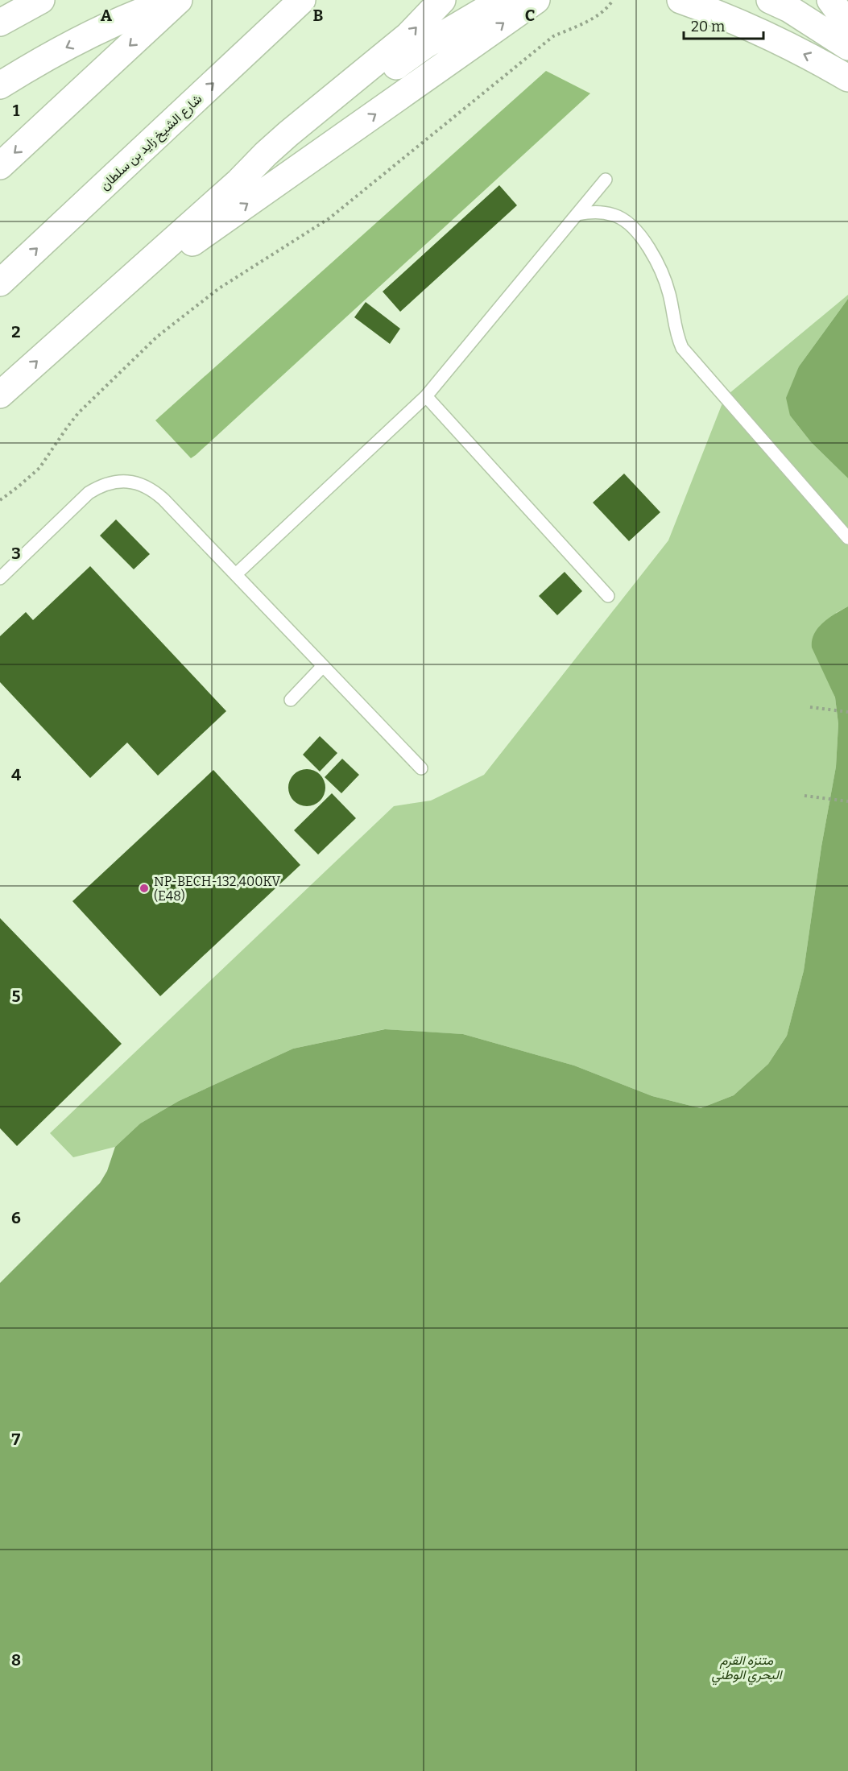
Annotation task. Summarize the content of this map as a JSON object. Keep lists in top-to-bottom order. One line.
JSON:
{"streets":{"main road":["شارع الشيخ زايد بن سلطان"]},"parks":["متنزه القرم البحري الوطني"],"places":["NP-BECH-132,400KV (E48)"],"scale_bar":"20 m","grid":{"columns":["A","B","C"],"rows":["1","2","3","4","5","6","7","8"]}}
